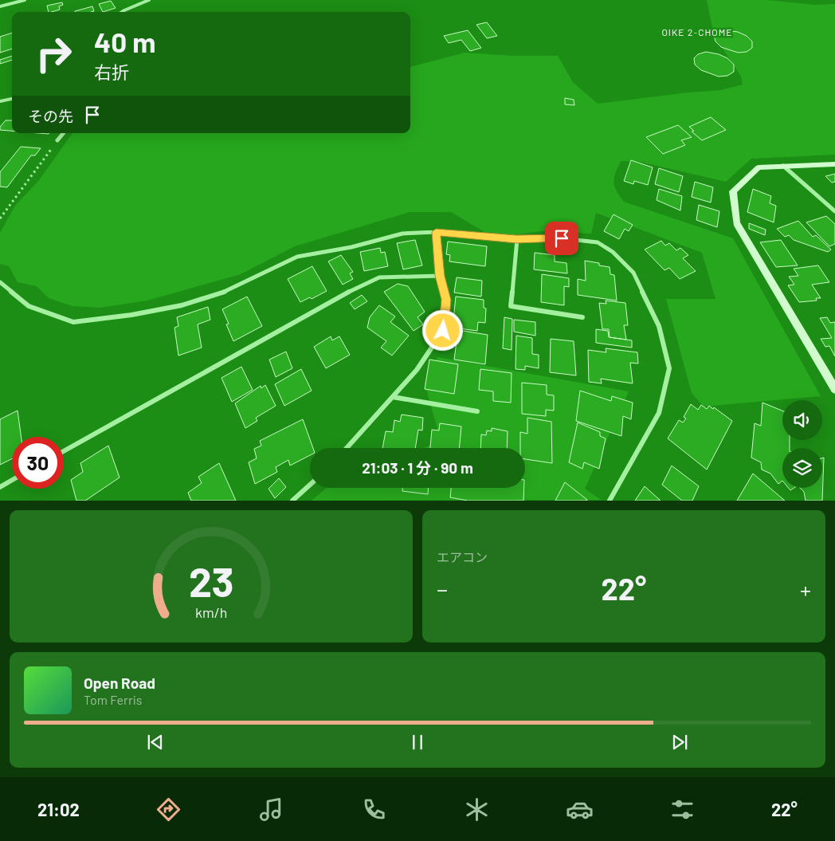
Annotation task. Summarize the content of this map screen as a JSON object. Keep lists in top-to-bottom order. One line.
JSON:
{"districts":["OIKE 2-CHOME"],"page":{"turn":["40 m","右折"],"then":"その先","limit":"30","trip":"21:03 · 1 分 · 90 m","tile":"エアコン","heat":["−","22°","+"],"song":["Open Road","Tom Ferris"],"tabs":["21:02","22°"],"gauge":["23","km/h"]}}
